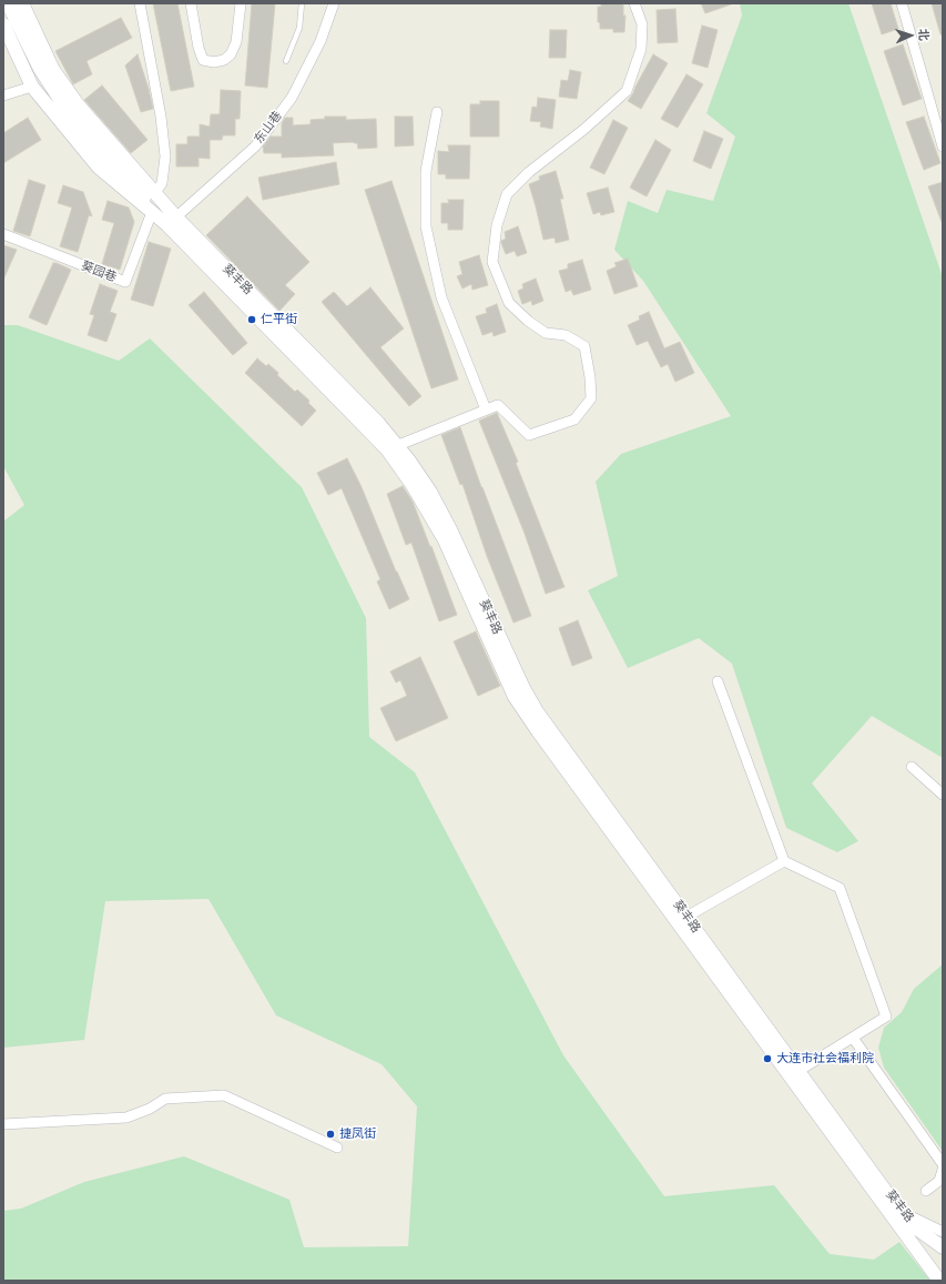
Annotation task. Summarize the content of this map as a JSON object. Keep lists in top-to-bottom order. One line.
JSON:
{"streets":{"main road":["葵丰路"],"street":["东山巷","葵园巷"]},"crossings":[["东山巷","葵丰路"],["葵园巷","葵丰路"]],"places":["仁平街","大连市社会福利院","捷凤街"],"north":"right"}
